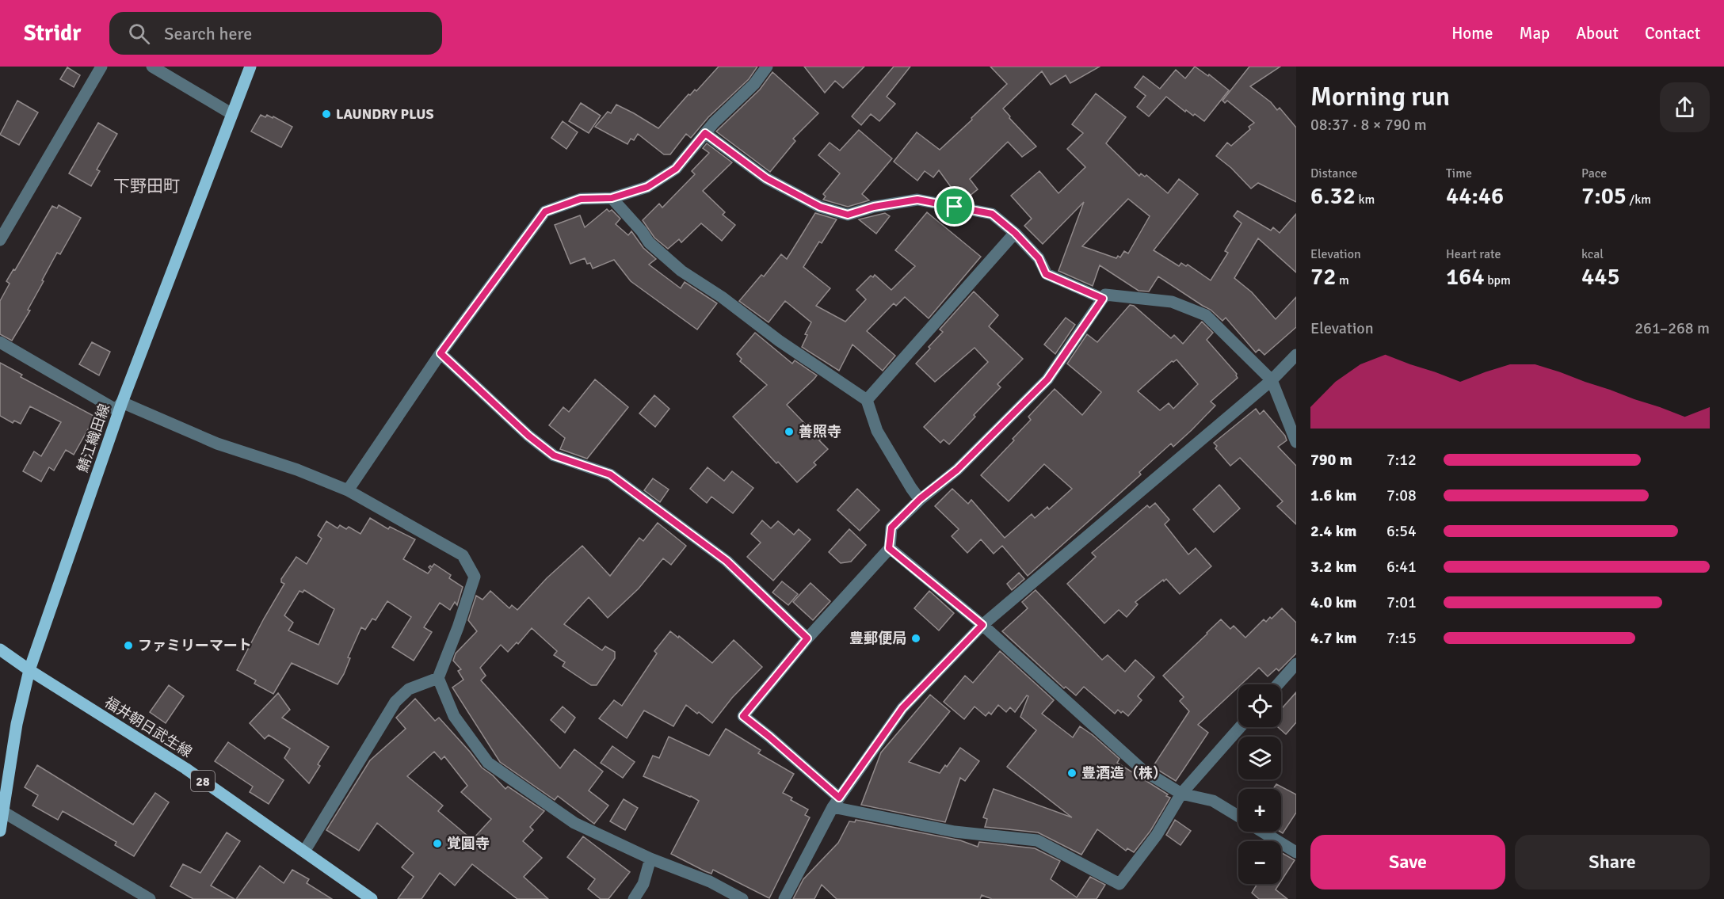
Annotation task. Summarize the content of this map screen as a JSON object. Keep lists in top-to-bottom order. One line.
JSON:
{"streets":{"main road":["鯖江織田線","福井朝日武生線","28"]},"crossings":[["鯖江織田線","福井朝日武生線"]],"districts":["下野田町"],"places":["LAUNDRY PLUS","善照寺","豊郵便局","ファミリーマート","豊酒造（株）","覚圓寺"],"page":{"header":"Stridr","search":"Search here","nav":["Home","Map","About","Contact"],"heading":["Morning run","08:37 · 8 × 790 m"],"stats":[["Distance","6.32 km"],["Time","44:46"],["Pace","7:05 /km"],["Elevation","72 m"],["Heart rate","164 bpm"],["kcal","445"]],"chart":["Elevation","261–268 m"],"list":[{"name":"790 m","note":"7:12"},{"name":"1.6 km","note":"7:08"},{"name":"2.4 km","note":"6:54"},{"name":"3.2 km","note":"6:41"},{"name":"4.0 km","note":"7:01"},{"name":"4.7 km","note":"7:15"}],"map_buttons":["+","−"],"buttons":["Save","Share"]}}
